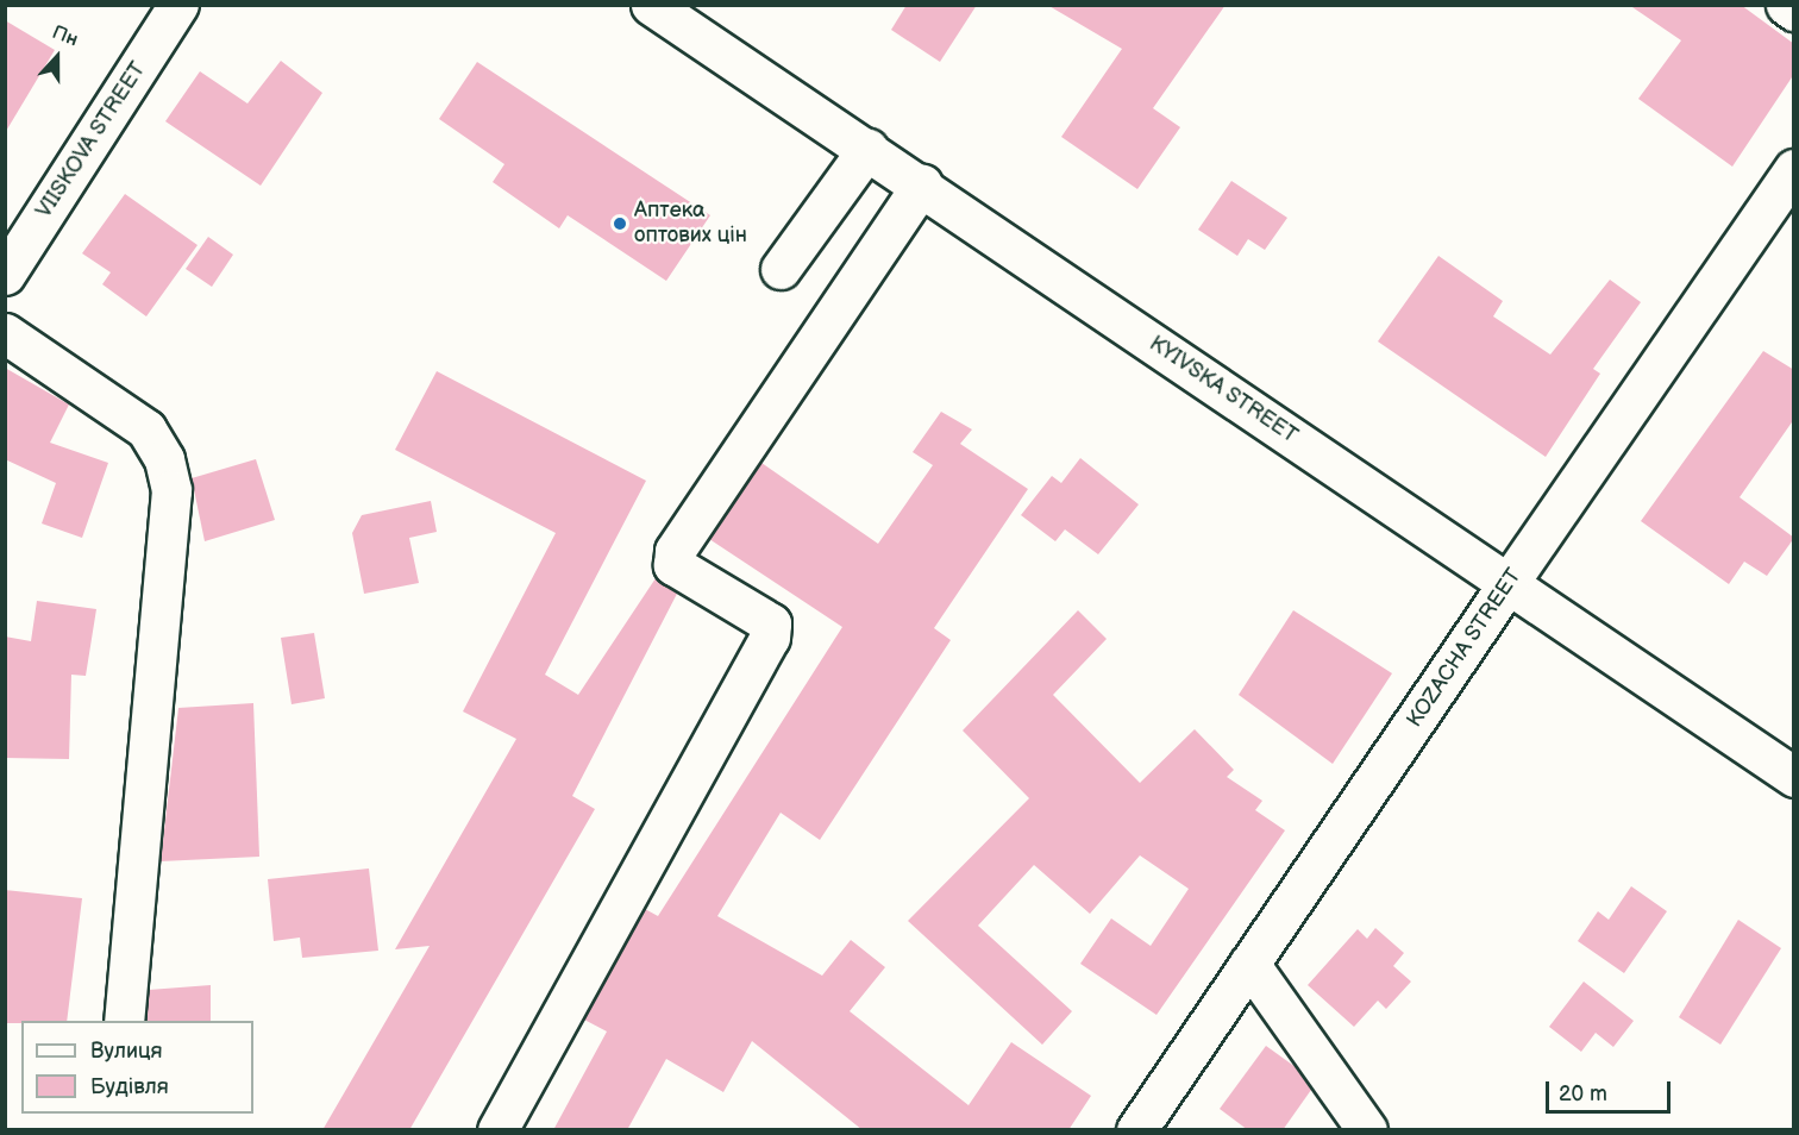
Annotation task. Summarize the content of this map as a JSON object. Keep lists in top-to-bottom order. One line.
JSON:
{"streets":{"main road":["VIISKOVA STREET","KYIVSKA STREET","KOZACHA STREET"]},"crossings":[["KYIVSKA STREET","KOZACHA STREET"]],"places":["Аптека оптових цін"],"legend":["Вулиця","Будівля"],"scale_bar":"20 m","north":"top"}
